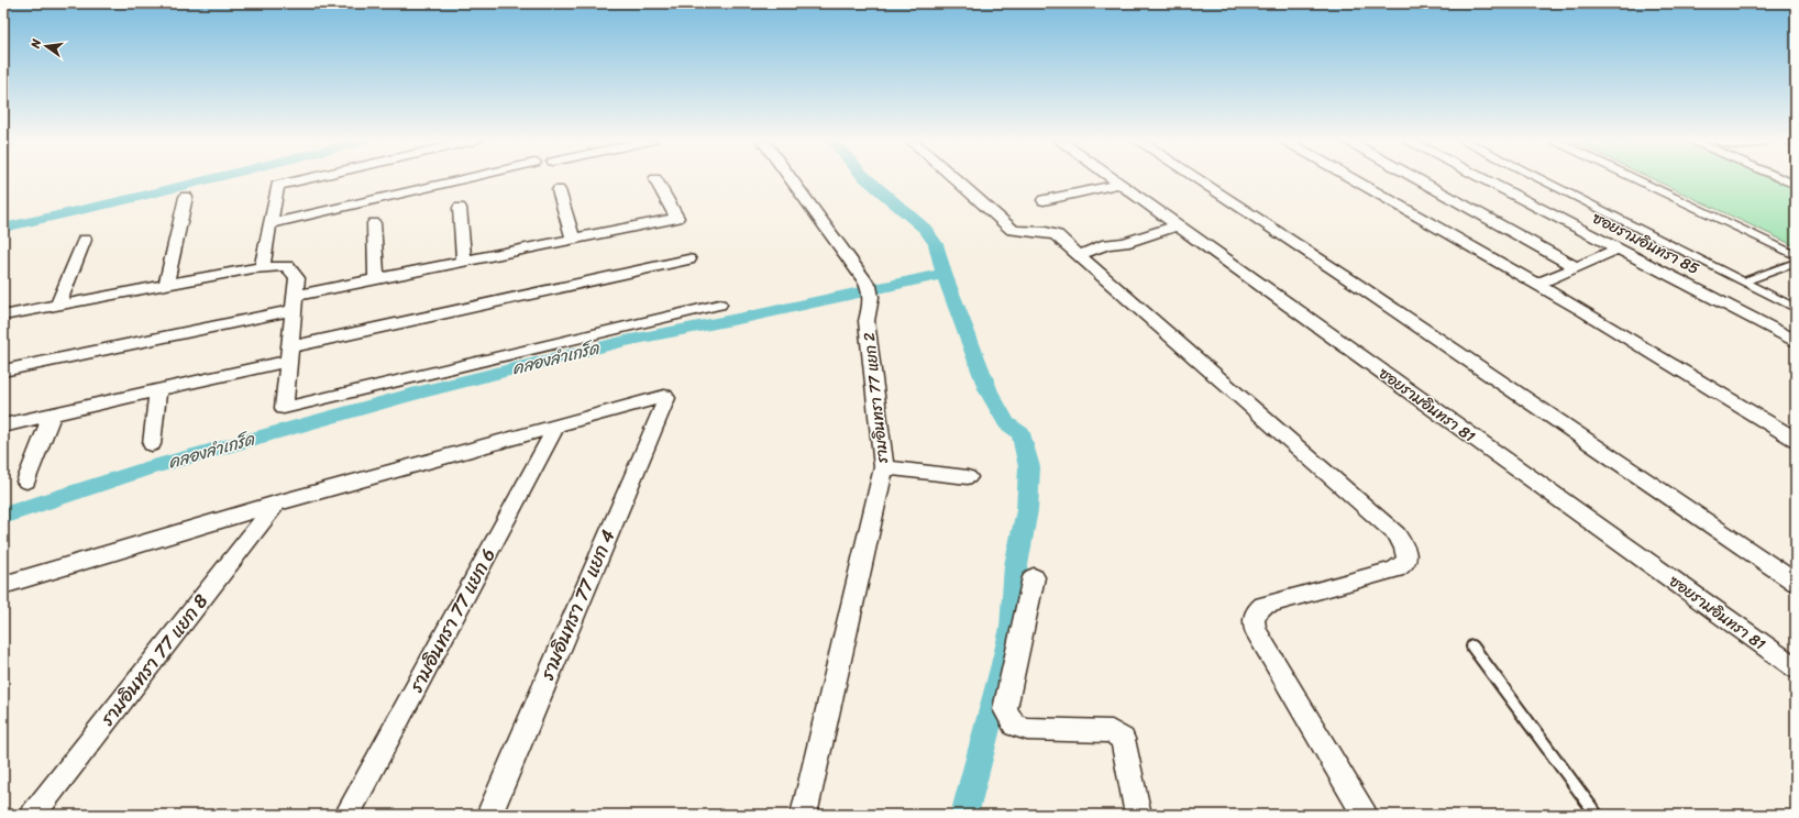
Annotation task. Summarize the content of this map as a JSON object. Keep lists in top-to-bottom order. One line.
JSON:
{"streets":{"street":["ซอยรามอินทรา 85","รามอินทรา 77 แยก 2","ซอยรามอินทรา 81","รามอินทรา 77 แยก 4","รามอินทรา 77 แยก 6","รามอินทรา 77 แยก 8"]},"crossings":[["รามอินทรา 77 แยก 4","รามอินทรา 77 แยก 6"]],"water":["คลองลำเกร็ด"],"north":"left"}
